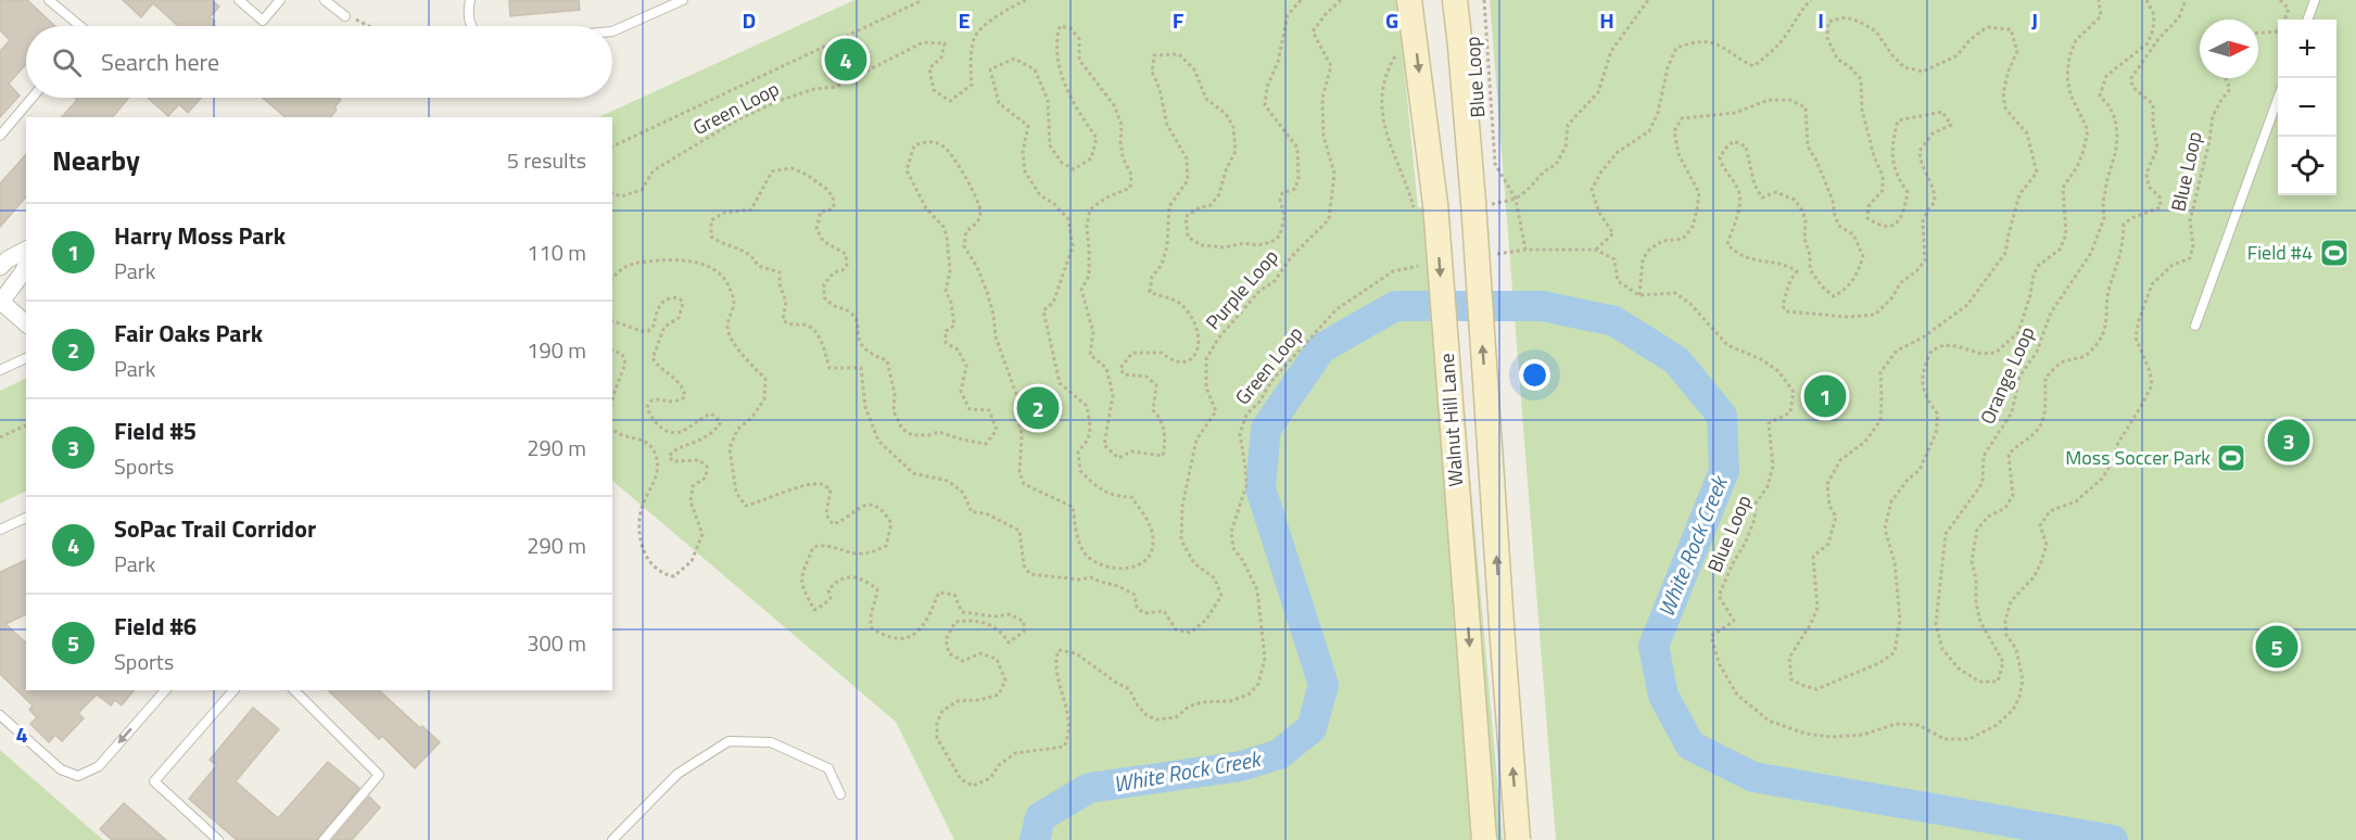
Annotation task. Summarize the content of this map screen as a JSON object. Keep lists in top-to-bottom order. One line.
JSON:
{"streets":{"main road":["Walnut Hill Lane"],"path":["Blue Loop","Green Loop","Purple Loop","Orange Loop"]},"crossings":[["Blue Loop","Orange Loop"]],"water":["White Rock Creek"],"places":{"sports":["Field #4","Moss Soccer Park"]},"north":"right","page":{"map_buttons":["+","−"],"search":"Search here","pins":["4","1","2","3","5"],"heading":["Nearby","5 results"],"list":[{"mark":"1","name":"Harry Moss Park","note":"Park","value":"110 m"},{"mark":"2","name":"Fair Oaks Park","note":"Park","value":"190 m"},{"mark":"3","name":"Field #5","note":"Sports","value":"290 m"},{"mark":"4","name":"SoPac Trail Corridor","note":"Park","value":"290 m"},{"mark":"5","name":"Field #6","note":"Sports","value":"300 m"}]},"grid":{"columns":["D","E","F","G","H","I","J"],"rows":["4"]}}
